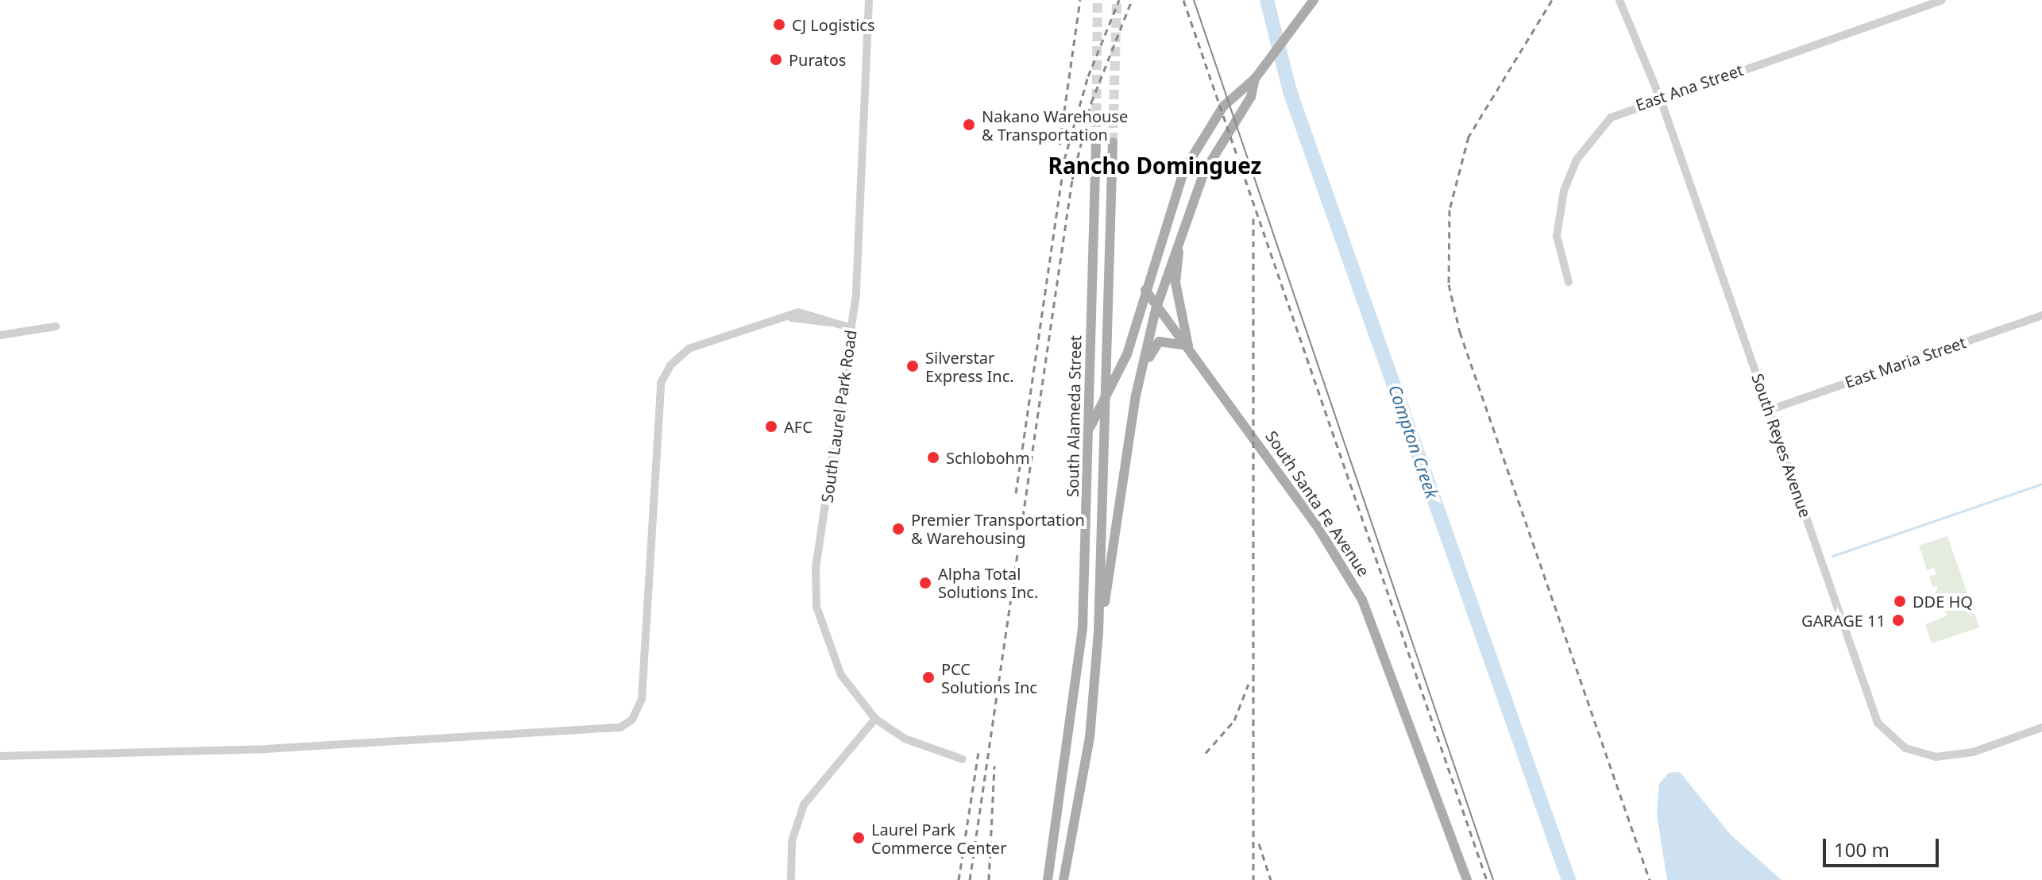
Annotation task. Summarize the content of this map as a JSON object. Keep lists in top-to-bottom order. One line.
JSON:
{"streets":{"main road":["South Alameda Street","South Santa Fe Avenue"],"street":["East Ana Street","East Maria Street","South Laurel Park Road","South Reyes Avenue"]},"crossings":[["East Ana Street","South Reyes Avenue"],["East Maria Street","South Reyes Avenue"]],"districts":["Rancho Dominguez"],"water":["Compton Creek"],"places":["CJ Logistics","Puratos","Nakano Warehouse & Transportation","Silverstar Express Inc.","AFC","Schlobohm","Premier Transportation & Warehousing","Alpha Total Solutions Inc.","DDE HQ","GARAGE 11","PCC Solutions Inc","Laurel Park Commerce Center"],"scale_bar":"100 m"}
